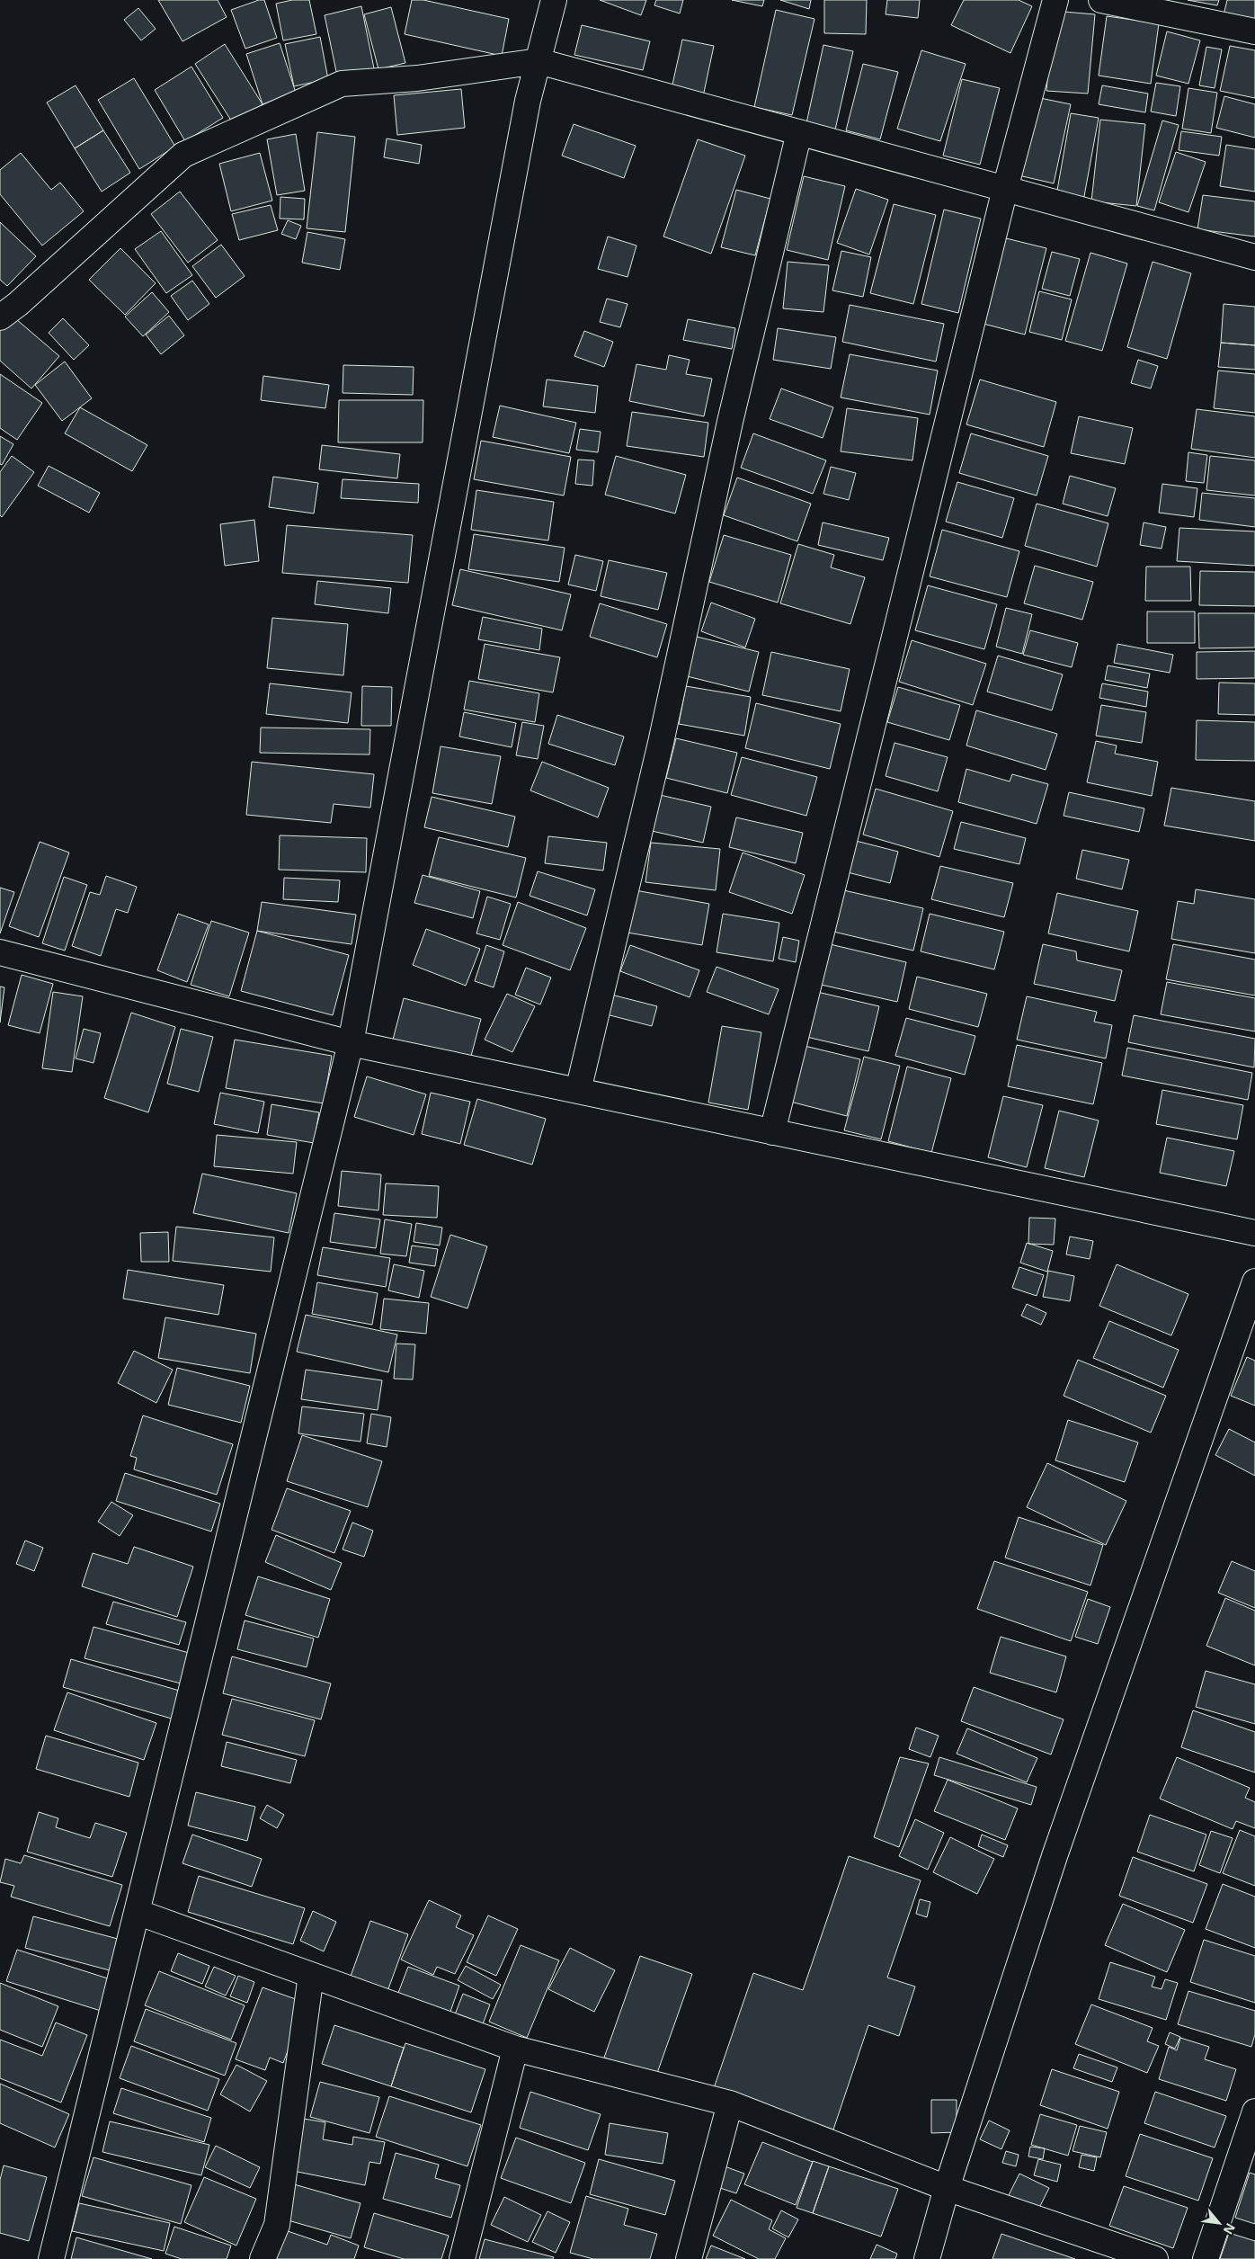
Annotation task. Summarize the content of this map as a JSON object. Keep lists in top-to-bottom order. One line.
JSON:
{"north":"bottom right"}
